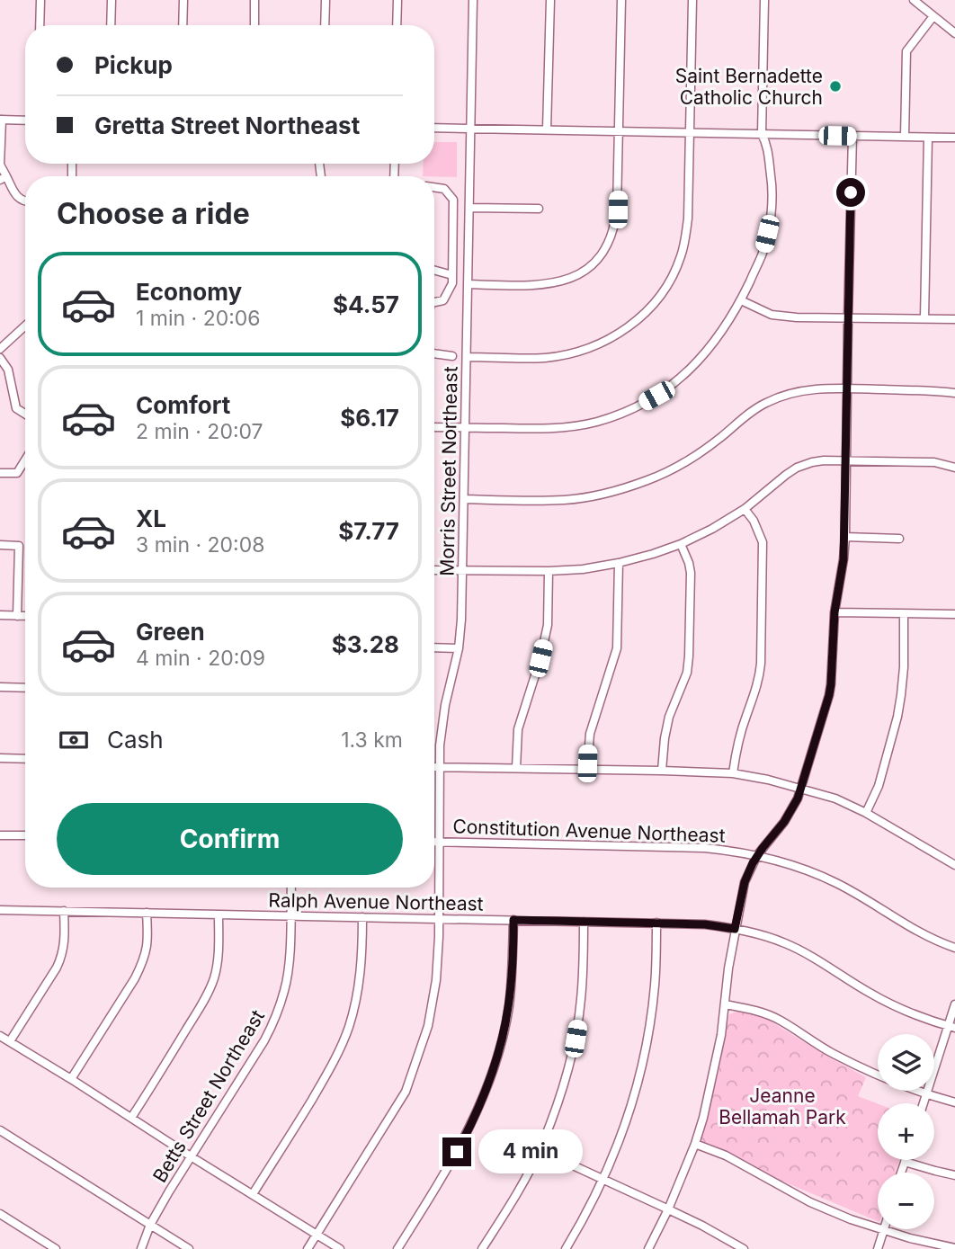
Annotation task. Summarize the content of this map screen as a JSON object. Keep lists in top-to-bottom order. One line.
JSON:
{"streets":{"street":["Morris Street Northeast","Constitution Avenue Northeast","Ralph Avenue Northeast","Betts Street Northeast"]},"crossings":[["Morris Street Northeast","Constitution Avenue Northeast"],["Morris Street Northeast","Ralph Avenue Northeast"],["Ralph Avenue Northeast","Betts Street Northeast"]],"parks":["Jeanne Bellamah Park"],"places":["Saint Bernadette Catholic Church"],"page":{"banner":["Pickup","Gretta Street Northeast"],"heading":"Choose a ride","list":[{"name":"Economy","note":"1 min · 20:06","value":"$4.57"},{"name":"Comfort","note":"2 min · 20:07","value":"$6.17"},{"name":"XL","note":"3 min · 20:08","value":"$7.77"},{"name":"Green","note":"4 min · 20:09","value":"$3.28"}],"pay":["Cash","1.3 km"],"buttons":"Confirm","map_buttons":["+","−"],"bubble":"4 min"}}
